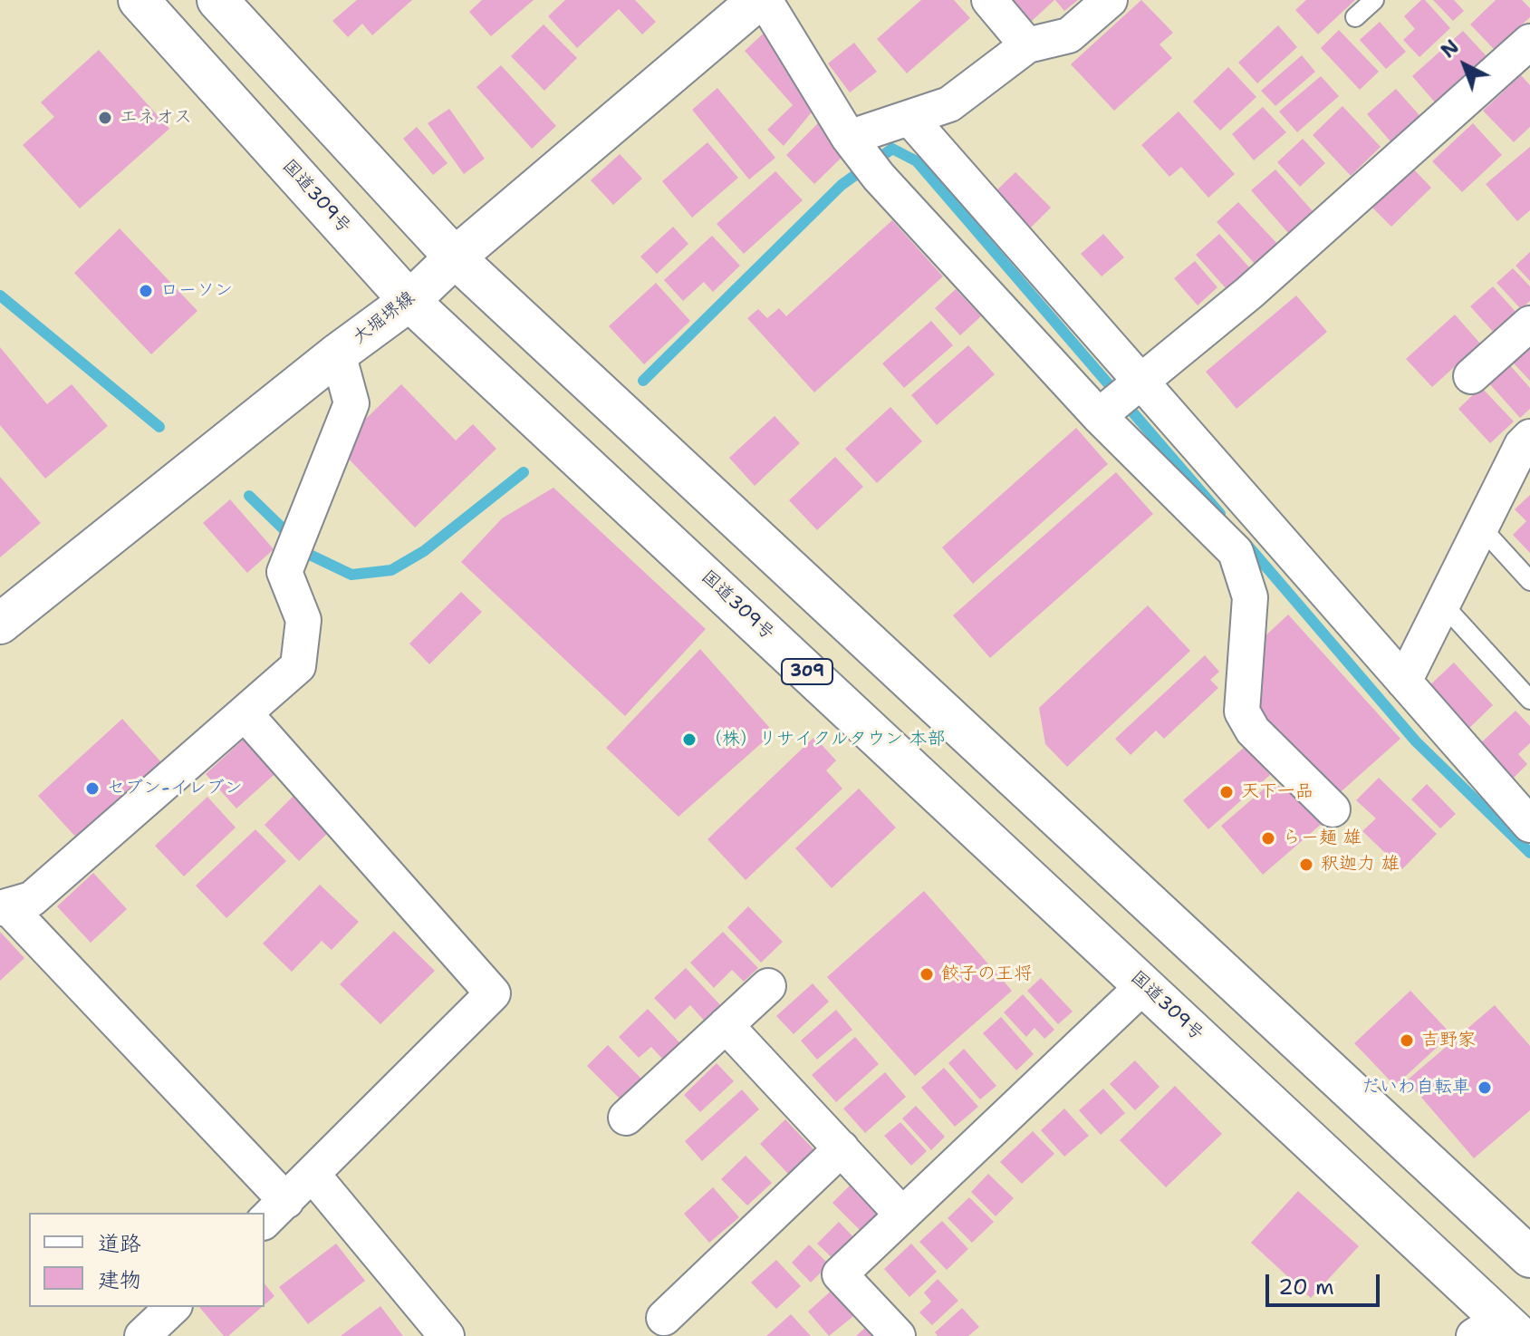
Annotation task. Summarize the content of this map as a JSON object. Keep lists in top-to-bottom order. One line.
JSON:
{"streets":{"main road":["国道309号","大堀堺線","309"]},"crossings":[["国道309号","大堀堺線"]],"places":["エネオス","ローソン","（株）リサイクルタウン 本部","セブン-イレブン","天下一品","らー麺 雄","釈迦力 雄","餃子の王将","吉野家","だいわ自転車"],"legend":["道路","建物"],"scale_bar":"20 m","north":"top left"}
